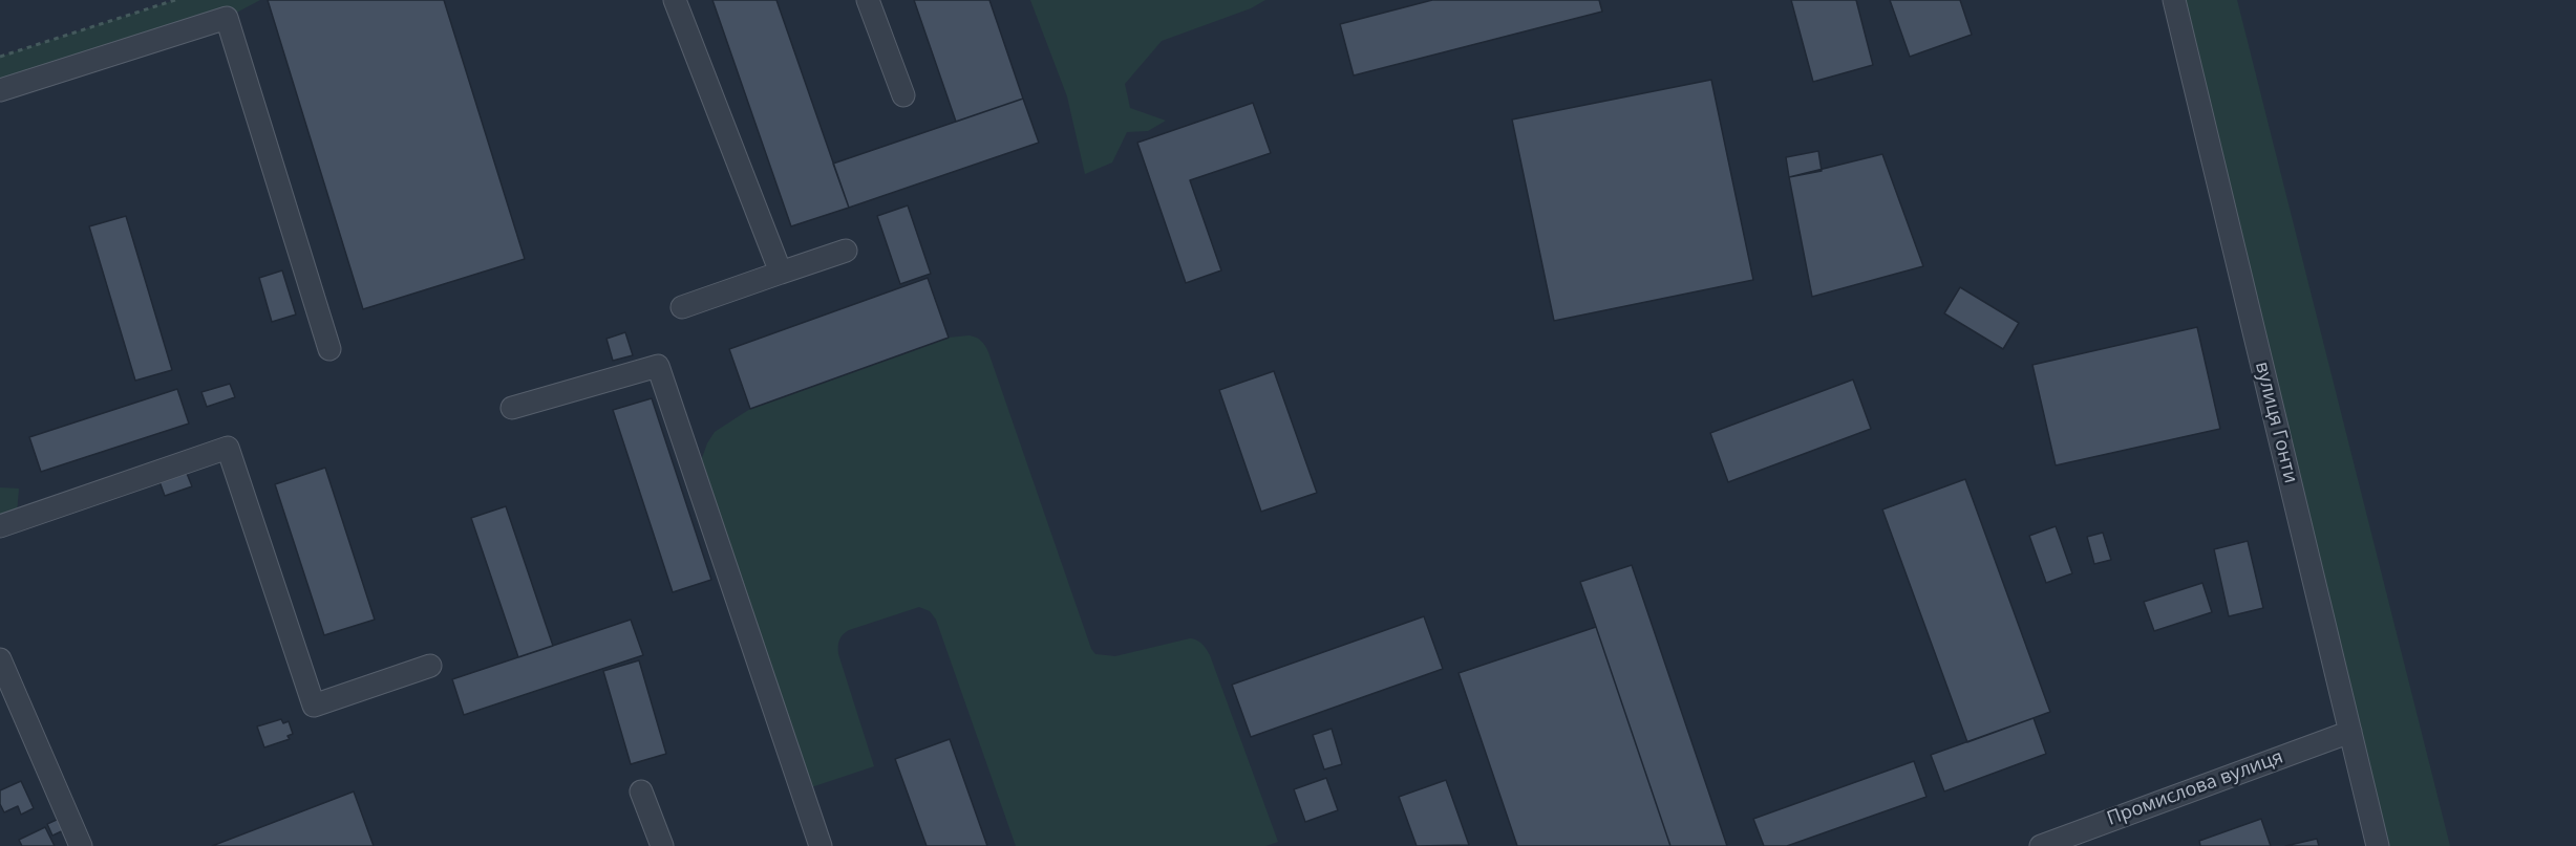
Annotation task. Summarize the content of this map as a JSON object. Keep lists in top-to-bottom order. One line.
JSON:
{"streets":{"street":["вулиця Гонти","Промислова вулиця"]},"crossings":[["вулиця Гонти","Промислова вулиця"]]}
